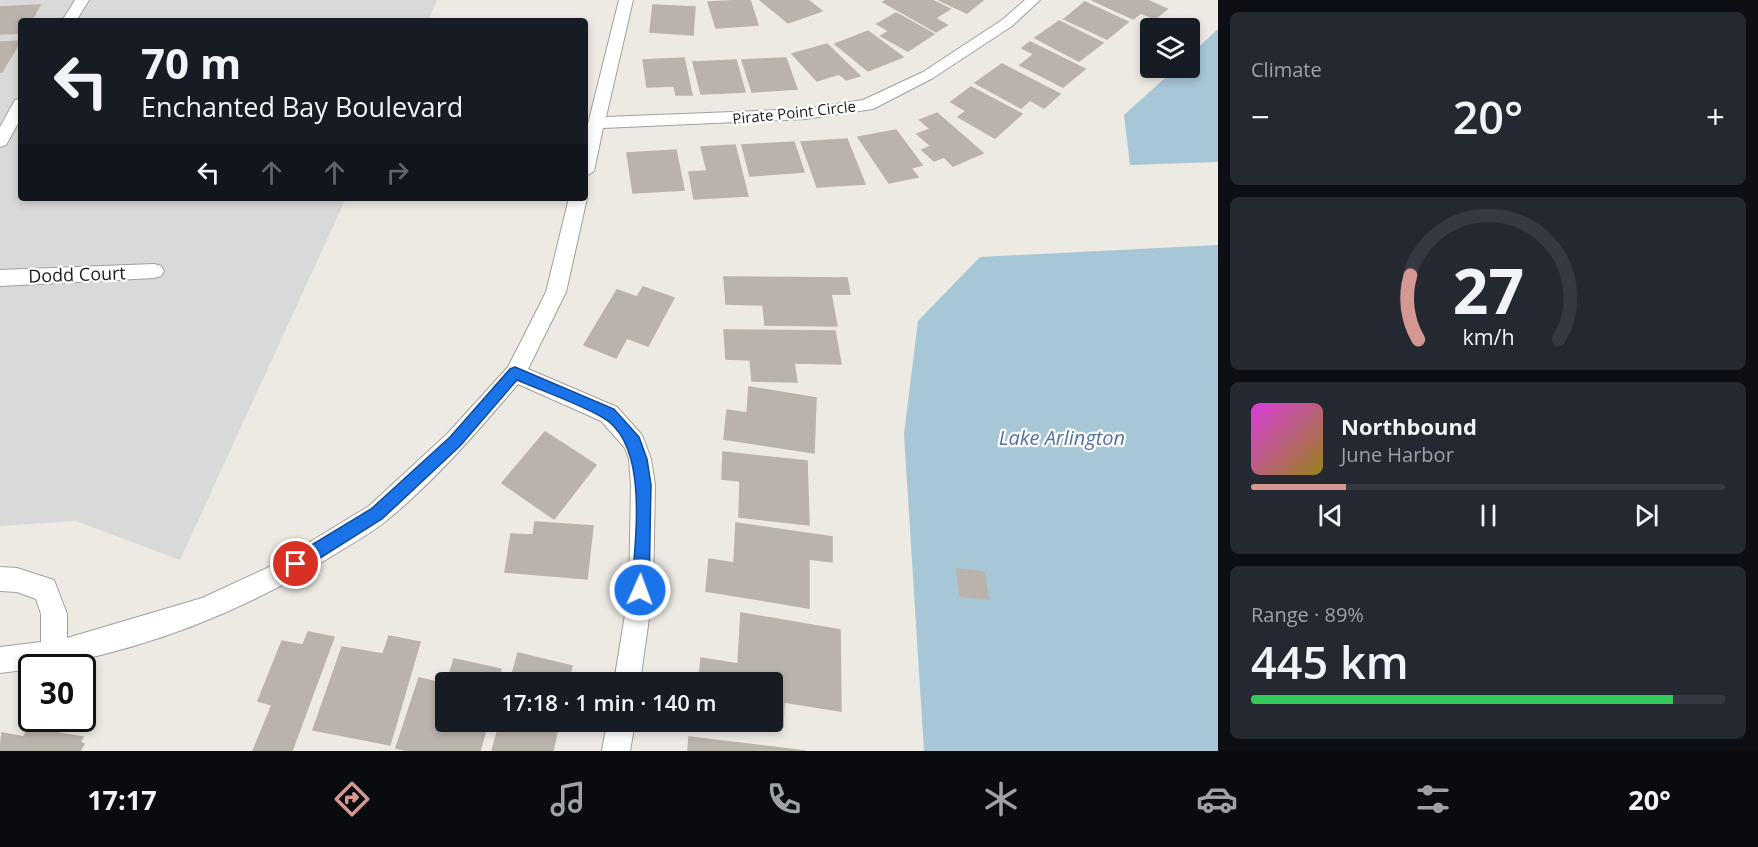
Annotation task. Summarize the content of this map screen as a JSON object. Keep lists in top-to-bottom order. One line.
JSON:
{"streets":{"street":["Pirate Point Circle","Dodd Court"]},"water":["Lake Arlington"],"page":{"tile":["Climate",["Range · 89%","445 km"]],"turn":["70 m","Enchanted Bay Boulevard"],"heat":["−","20°","+"],"song":["Northbound","June Harbor"],"limit":"30","trip":"17:18 · 1 min · 140 m","tabs":["17:17","20°"],"gauge":["27","km/h"]}}
